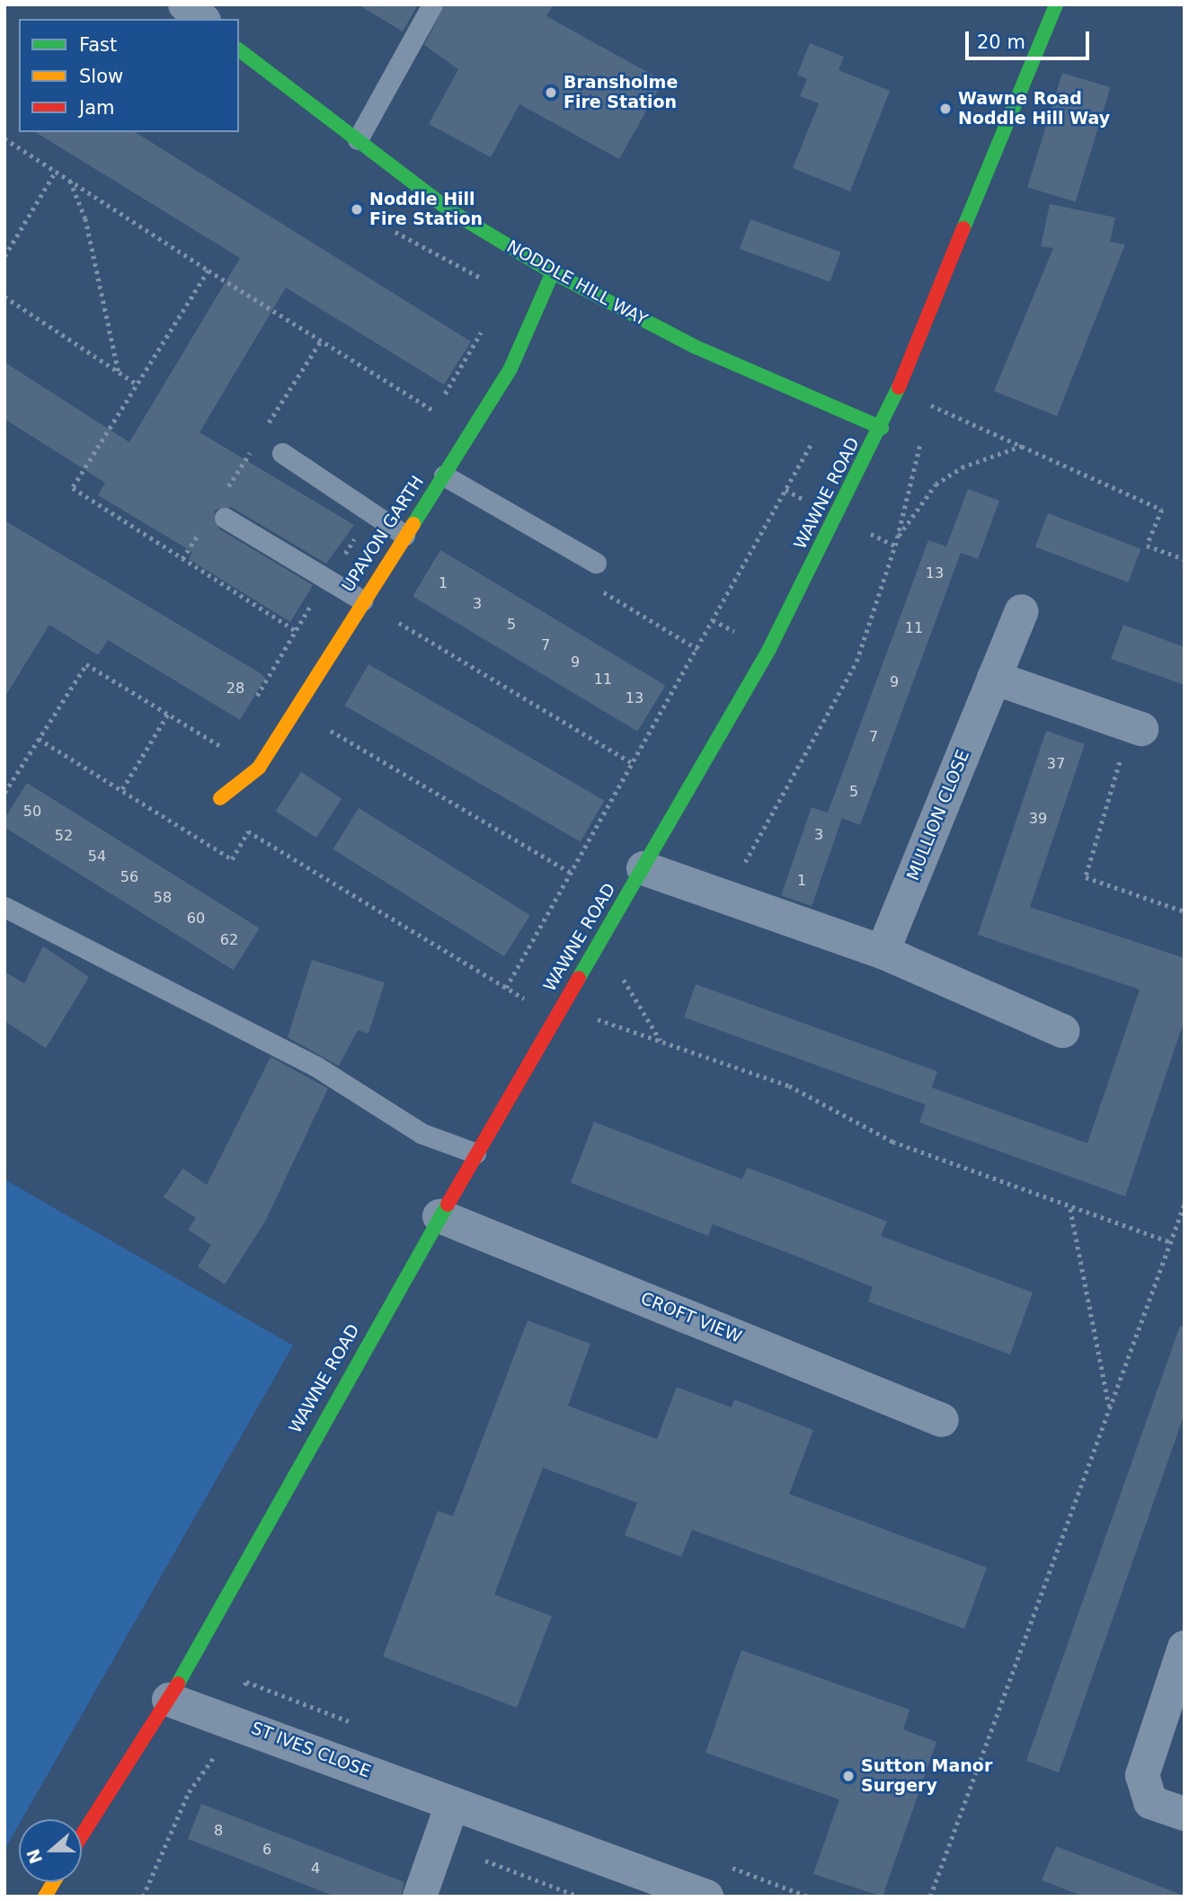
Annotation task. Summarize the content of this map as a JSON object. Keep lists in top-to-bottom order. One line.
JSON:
{"streets":{"street":["NODDLE HILL WAY","WAWNE ROAD","UPAVON GARTH","MULLION CLOSE","CROFT VIEW","ST IVES CLOSE"]},"crossings":[["NODDLE HILL WAY","WAWNE ROAD"],["NODDLE HILL WAY","UPAVON GARTH"],["WAWNE ROAD","CROFT VIEW"],["WAWNE ROAD","ST IVES CLOSE"]],"places":["Bransholme Fire Station","Wawne Road Noddle Hill Way","Noddle Hill Fire Station","Sutton Manor Surgery"],"house_numbers":["13","1","3","5","11","7","9","11","9","28","13","7","37","5","50","39","3","52","54","56","1","58","60","62","8","6","4"],"legend":["Fast","Slow","Jam"],"scale_bar":"20 m","north":"left"}
